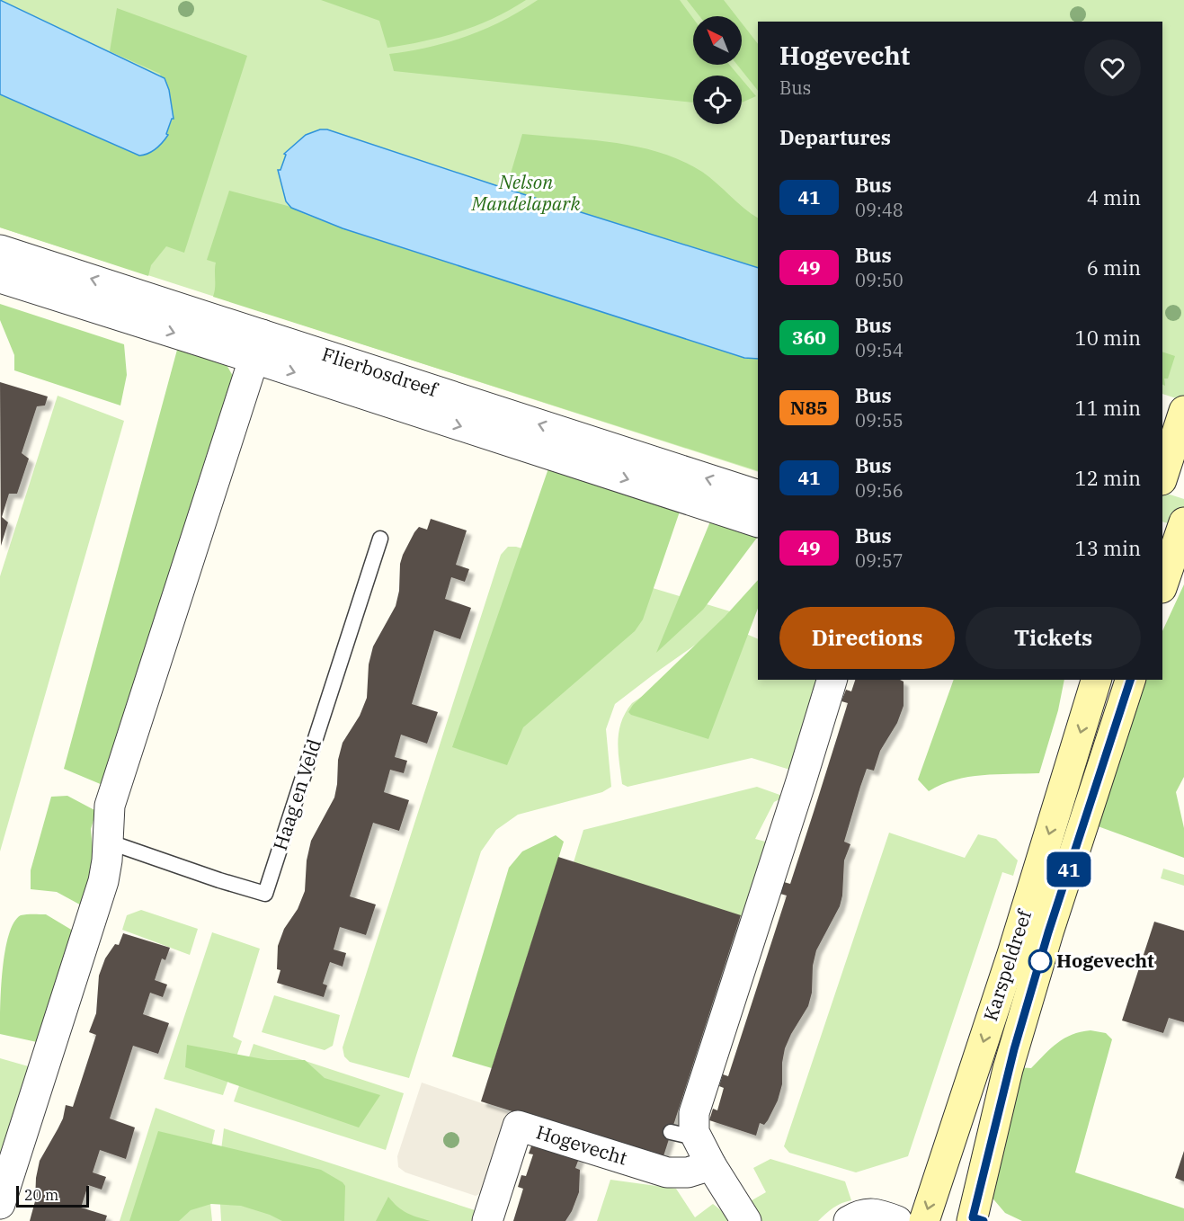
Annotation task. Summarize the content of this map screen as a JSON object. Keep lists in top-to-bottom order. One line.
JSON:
{"streets":{"main road":["Karspeldreef"],"street":["Flierbosdreef","Hogevecht"],"lane":["Haag en Veld"]},"parks":["Nelson Mandelapark"],"places":["Hogevecht"],"lines":["bus line 41"],"scale_bar":"20 m","north":"top left","page":{"on_map":"41","heading":[["Hogevecht","Bus"],"Departures"],"list":[{"mark":"41","name":"Bus","note":"09:48","value":"4 min"},{"mark":"49","name":"Bus","note":"09:50","value":"6 min"},{"mark":"360","name":"Bus","note":"09:54","value":"10 min"},{"mark":"N85","name":"Bus","note":"09:55","value":"11 min"},{"mark":"41","name":"Bus","note":"09:56","value":"12 min"},{"mark":"49","name":"Bus","note":"09:57","value":"13 min"}],"buttons":["Directions","Tickets"],"scale":"20 m"}}
